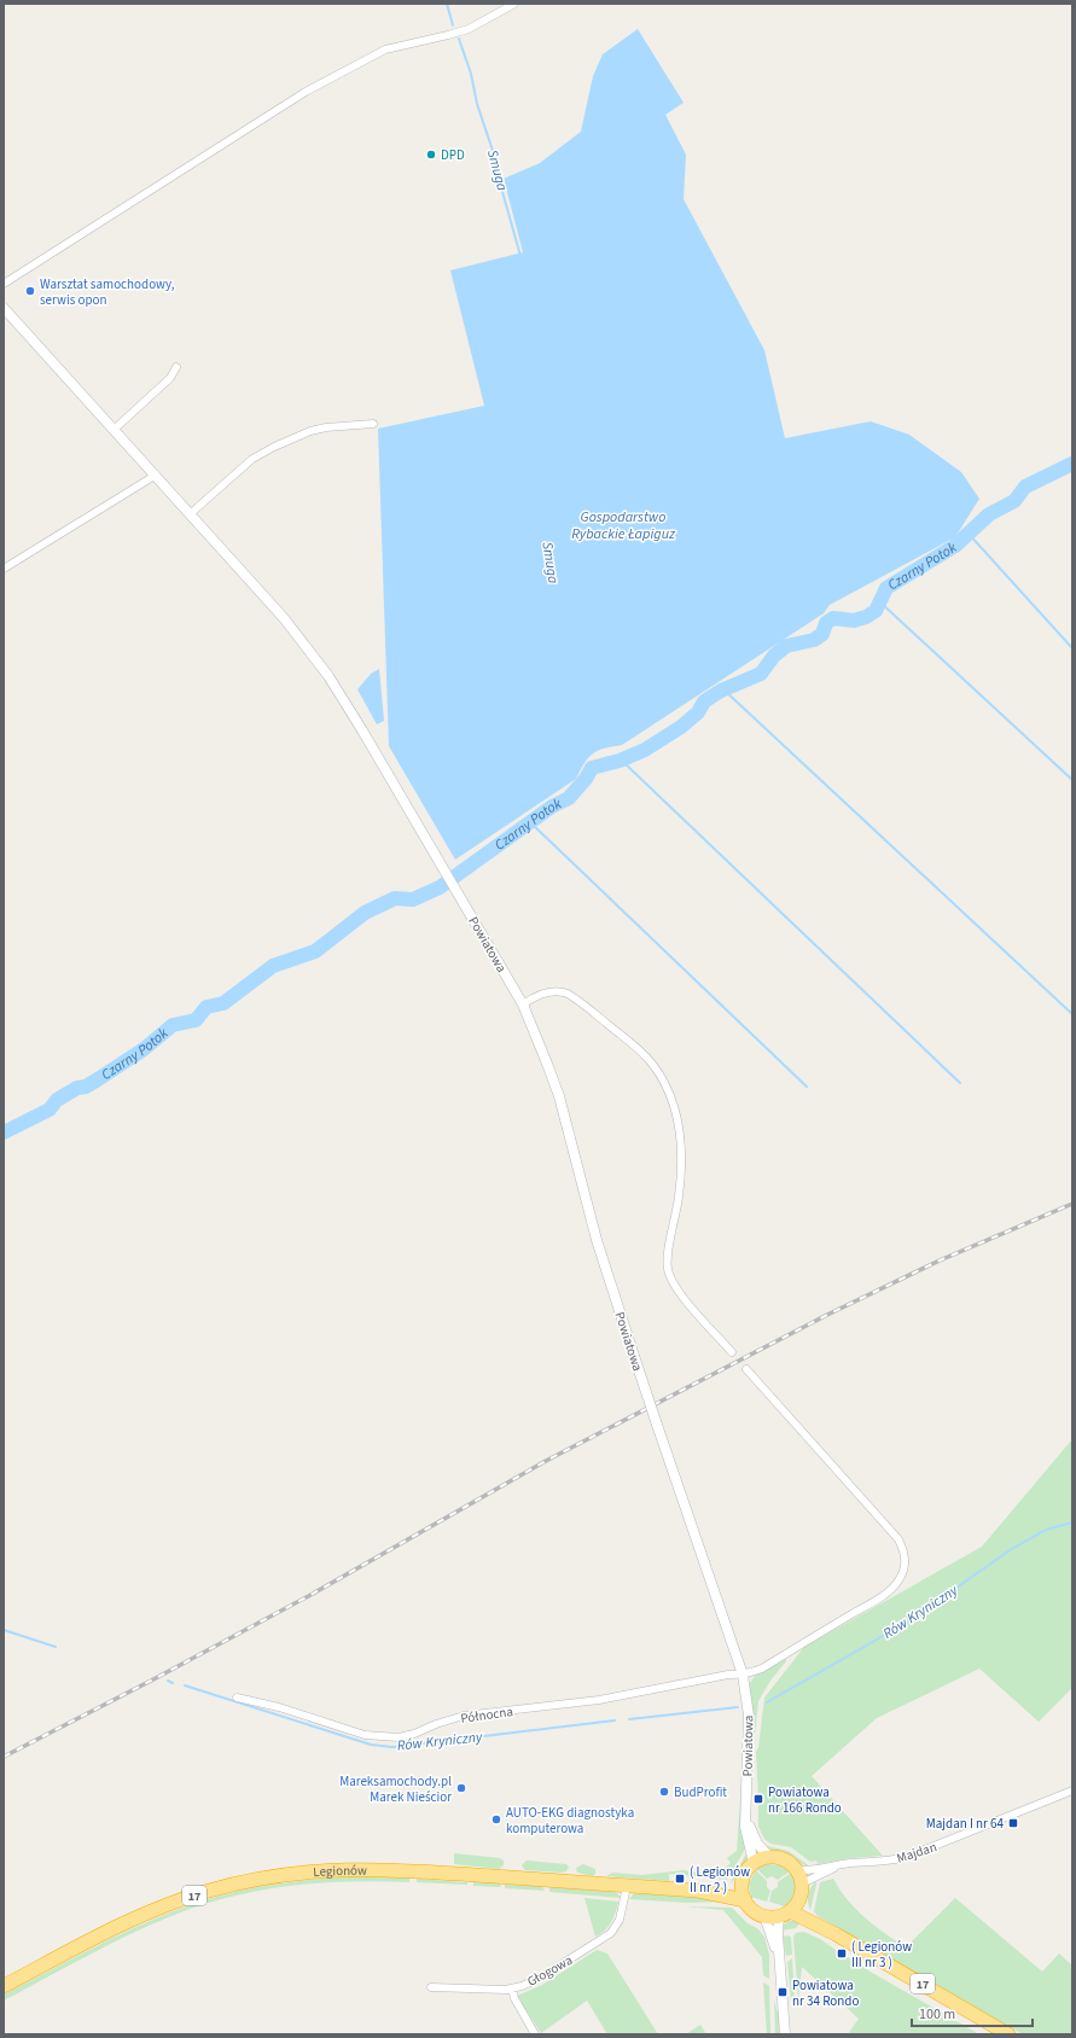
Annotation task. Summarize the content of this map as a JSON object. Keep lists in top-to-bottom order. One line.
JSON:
{"streets":{"highway":["Legionów","17"],"main road":["Powiatowa"],"street":["Północna","Majdan","Głogowa"]},"crossings":[["Powiatowa","Północna"],["Powiatowa","Majdan"],["Powiatowa","Legionów"],["Powiatowa","17"],["Majdan","Legionów"],["Majdan","17"],["Legionów","17"],["Legionów","Głogowa"]],"water":["Smuga","Gospodarstwo Rybackie Łapiguz","Czarny Potok","Rów Kryniczny"],"places":{"other":["DPD","Warsztat samochodowy, serwis opon","Mareksamochody.pl Marek Nieścior","BudProfit","AUTO-EKG diagnostyka komputerowa"],"transit":["Powiatowa nr 166 Rondo","Majdan I nr 64","( Legionów II nr 2 )","( Legionów III nr 3 )","Powiatowa nr 34 Rondo"]},"scale_bar":"100 m"}
